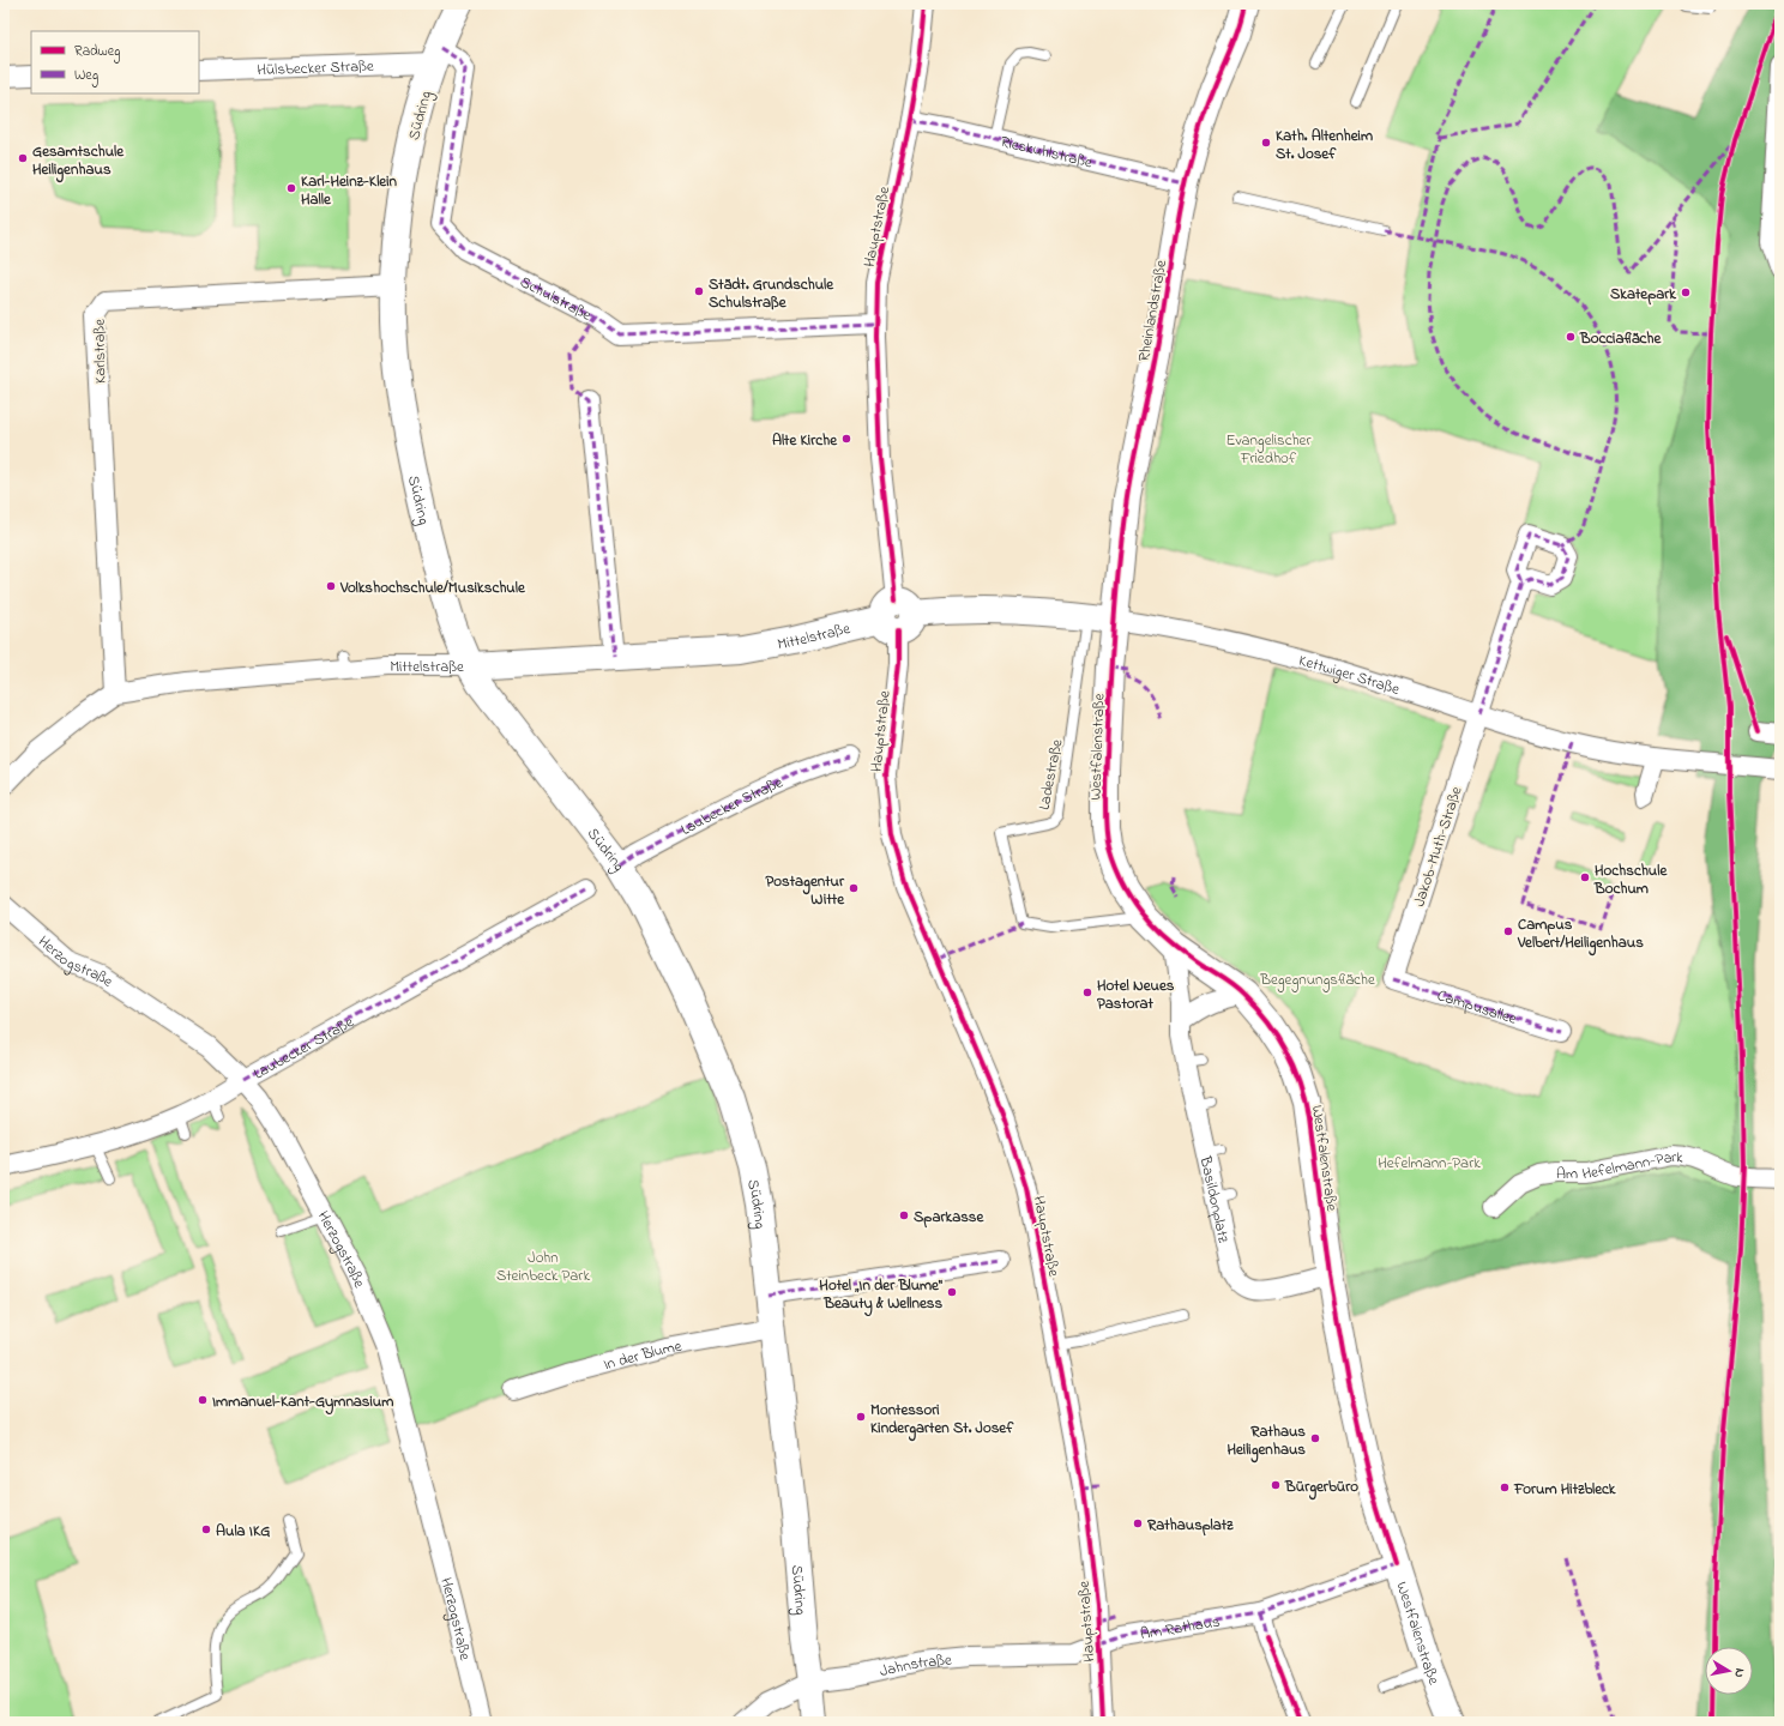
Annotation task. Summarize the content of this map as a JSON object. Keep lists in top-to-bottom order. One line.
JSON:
{"streets":{"street":["Hülsbecker Straße","Südring","Rieskuhlstraße","Hauptstraße","Schulstraße","Rheinlandstraße","Karlstraße","Mittelstraße","Kettwiger Straße","Westfalenstraße","Laubecker Straße","Jakob-Muth-Straße","Herzogstraße","Campusallee","Am Hefelmann-Park","Basildonplatz","In der Blume","Am Rathaus","Jahnstraße"],"lane":["Ladestraße"]},"crossings":[["Hülsbecker Straße","Südring"],["Hülsbecker Straße","Schulstraße"],["Südring","Schulstraße"],["Südring","Karlstraße"],["Südring","Mittelstraße"],["Südring","Laubecker Straße"],["Südring","In der Blume"],["Südring","Jahnstraße"],["Rieskuhlstraße","Hauptstraße"],["Rieskuhlstraße","Rheinlandstraße"],["Hauptstraße","Schulstraße"],["Hauptstraße","Mittelstraße"],["Hauptstraße","Kettwiger Straße"],["Hauptstraße","Am Rathaus"],["Hauptstraße","Jahnstraße"],["Rheinlandstraße","Kettwiger Straße"],["Rheinlandstraße","Westfalenstraße"],["Karlstraße","Mittelstraße"],["Mittelstraße","Kettwiger Straße"],["Kettwiger Straße","Westfalenstraße"],["Kettwiger Straße","Ladestraße"],["Kettwiger Straße","Jakob-Muth-Straße"],["Westfalenstraße","Ladestraße"],["Westfalenstraße","Basildonplatz"],["Westfalenstraße","Am Rathaus"],["Laubecker Straße","Herzogstraße"],["Jakob-Muth-Straße","Campusallee"],["Am Rathaus","Jahnstraße"]],"parks":["Evangelischer Friedhof","Begegnungsfläche","Hefelmann-Park","John Steinbeck Park"],"places":["Kath. Altenheim St. Josef","Gesamtschule Heiligenhaus","Karl-Heinz-Klein Halle","Städt. Grundschule Schulstraße","Skatepark","Bocciafläche","Alte Kirche","Volkshochschule/Musikschule","Hochschule Bochum","Postagentur Witte","Campus Velbert/Heiligenhaus","Hotel Neues Pastorat","Sparkasse","Hotel „In der Blume“ Beauty & Wellness","Immanuel-Kant-Gymnasium","Montessori Kindergarten St. Josef","Rathaus Heiligenhaus","Bürgerbüro","Forum Hitzbleck","Rathausplatz","Aula IKG"],"legend":["Radweg","Weg"],"north":"right"}
